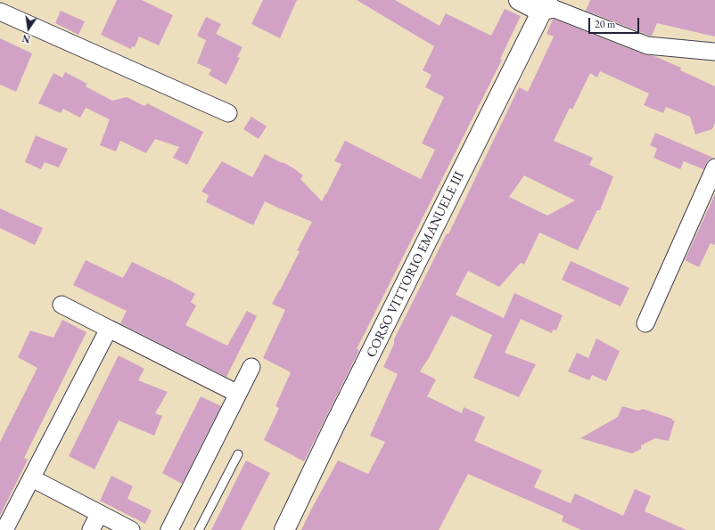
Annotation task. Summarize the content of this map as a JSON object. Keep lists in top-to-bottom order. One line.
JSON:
{"streets":{"street":["CORSO VITTORIO EMANUELE III"]},"scale_bar":"20 m","north":"bottom"}
